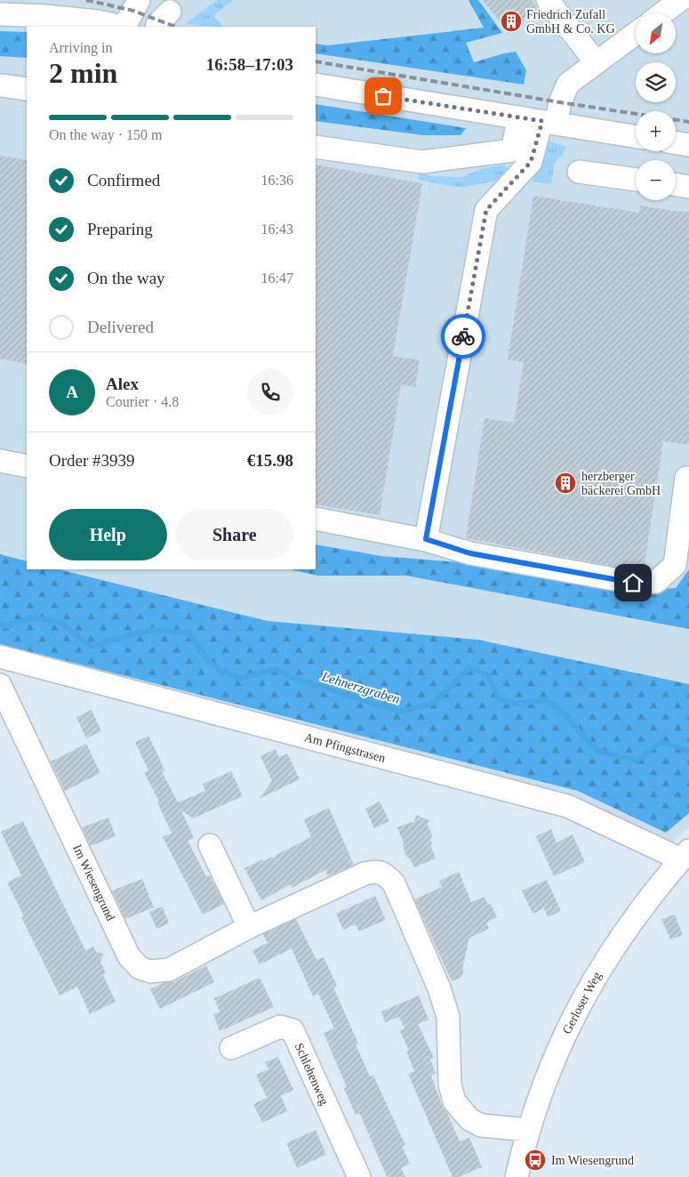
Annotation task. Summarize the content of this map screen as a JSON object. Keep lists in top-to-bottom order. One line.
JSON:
{"streets":{"street":["Am Pfingstrasen","Im Wiesengrund","Gerloser Weg","Schlehenweg"]},"crossings":[["Am Pfingstrasen","Gerloser Weg"],["Im Wiesengrund","Gerloser Weg"]],"water":["Lehnerzgraben"],"places":{"building":["Friedrich Zufall GmbH & Co. KG","herzberger bäckerei GmbH"],"bus stop":["Im Wiesengrund"]},"north":"bottom left","page":{"map_buttons":["+","−"],"heading":["2 min","Arriving in","16:58–17:03"],"panel":["Alex","Courier · 4.8","Order #3939","€15.98"],"bar":"On the way · 150 m","list":[["Confirmed","16:36"],["Preparing","16:43"],["On the way","16:47"],"Delivered"],"round":"A","buttons":["Help","Share"]}}
